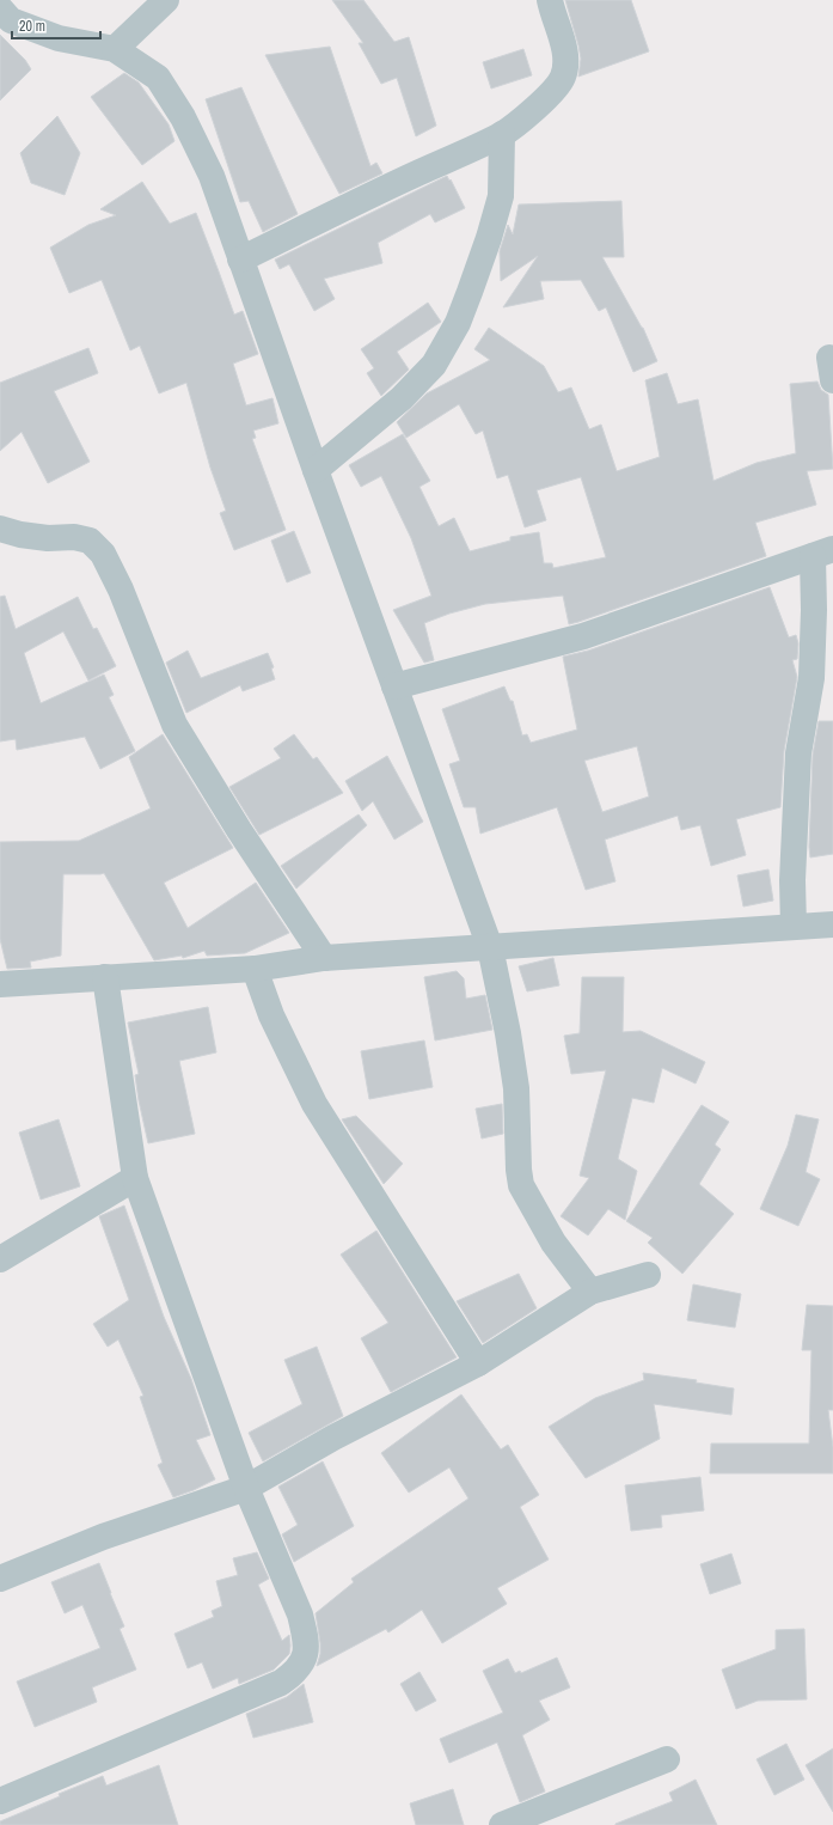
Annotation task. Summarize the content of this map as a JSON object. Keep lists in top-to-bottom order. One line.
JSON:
{"scale_bar":"20 m"}
